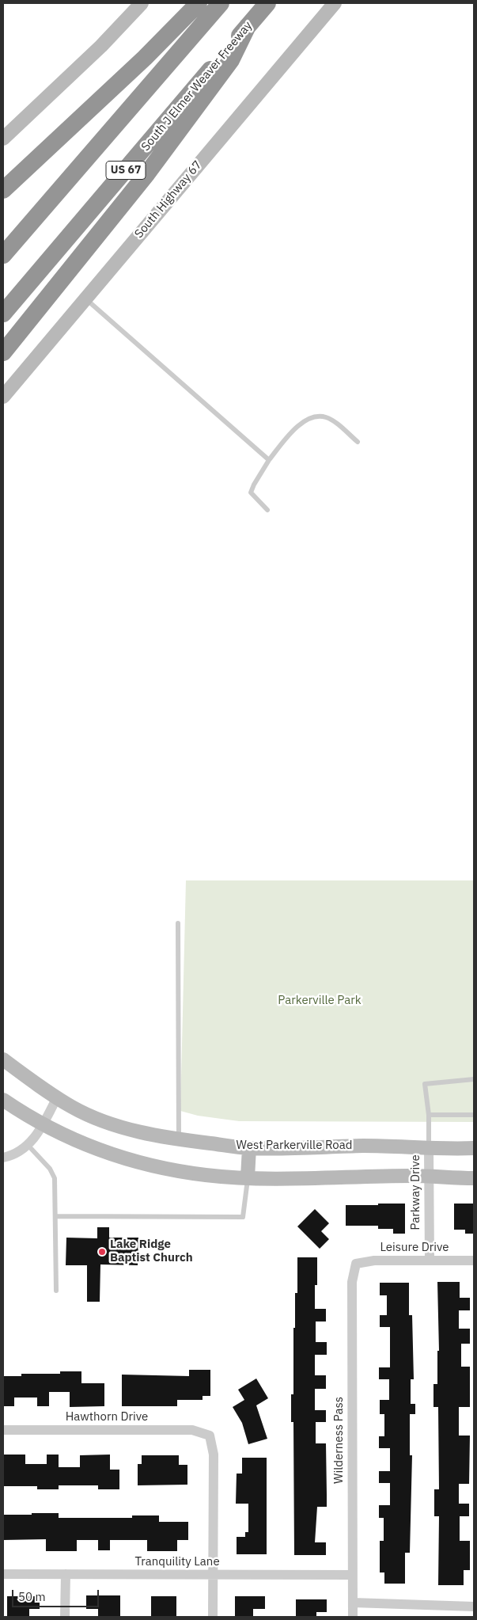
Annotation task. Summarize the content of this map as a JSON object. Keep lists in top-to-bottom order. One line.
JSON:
{"streets":{"highway":["South J Elmer Weaver Freeway","US 67"],"main road":["South Highway 67","West Parkerville Road"],"street":["Parkway Drive","Leisure Drive","Hawthorn Drive","Wilderness Pass","Tranquility Lane"]},"crossings":[["West Parkerville Road","Parkway Drive"],["Parkway Drive","Leisure Drive"],["Leisure Drive","Wilderness Pass"],["Hawthorn Drive","Tranquility Lane"],["Wilderness Pass","Tranquility Lane"]],"parks":["Parkerville Park"],"places":["Lake Ridge Baptist Church"],"scale_bar":"50 m"}
